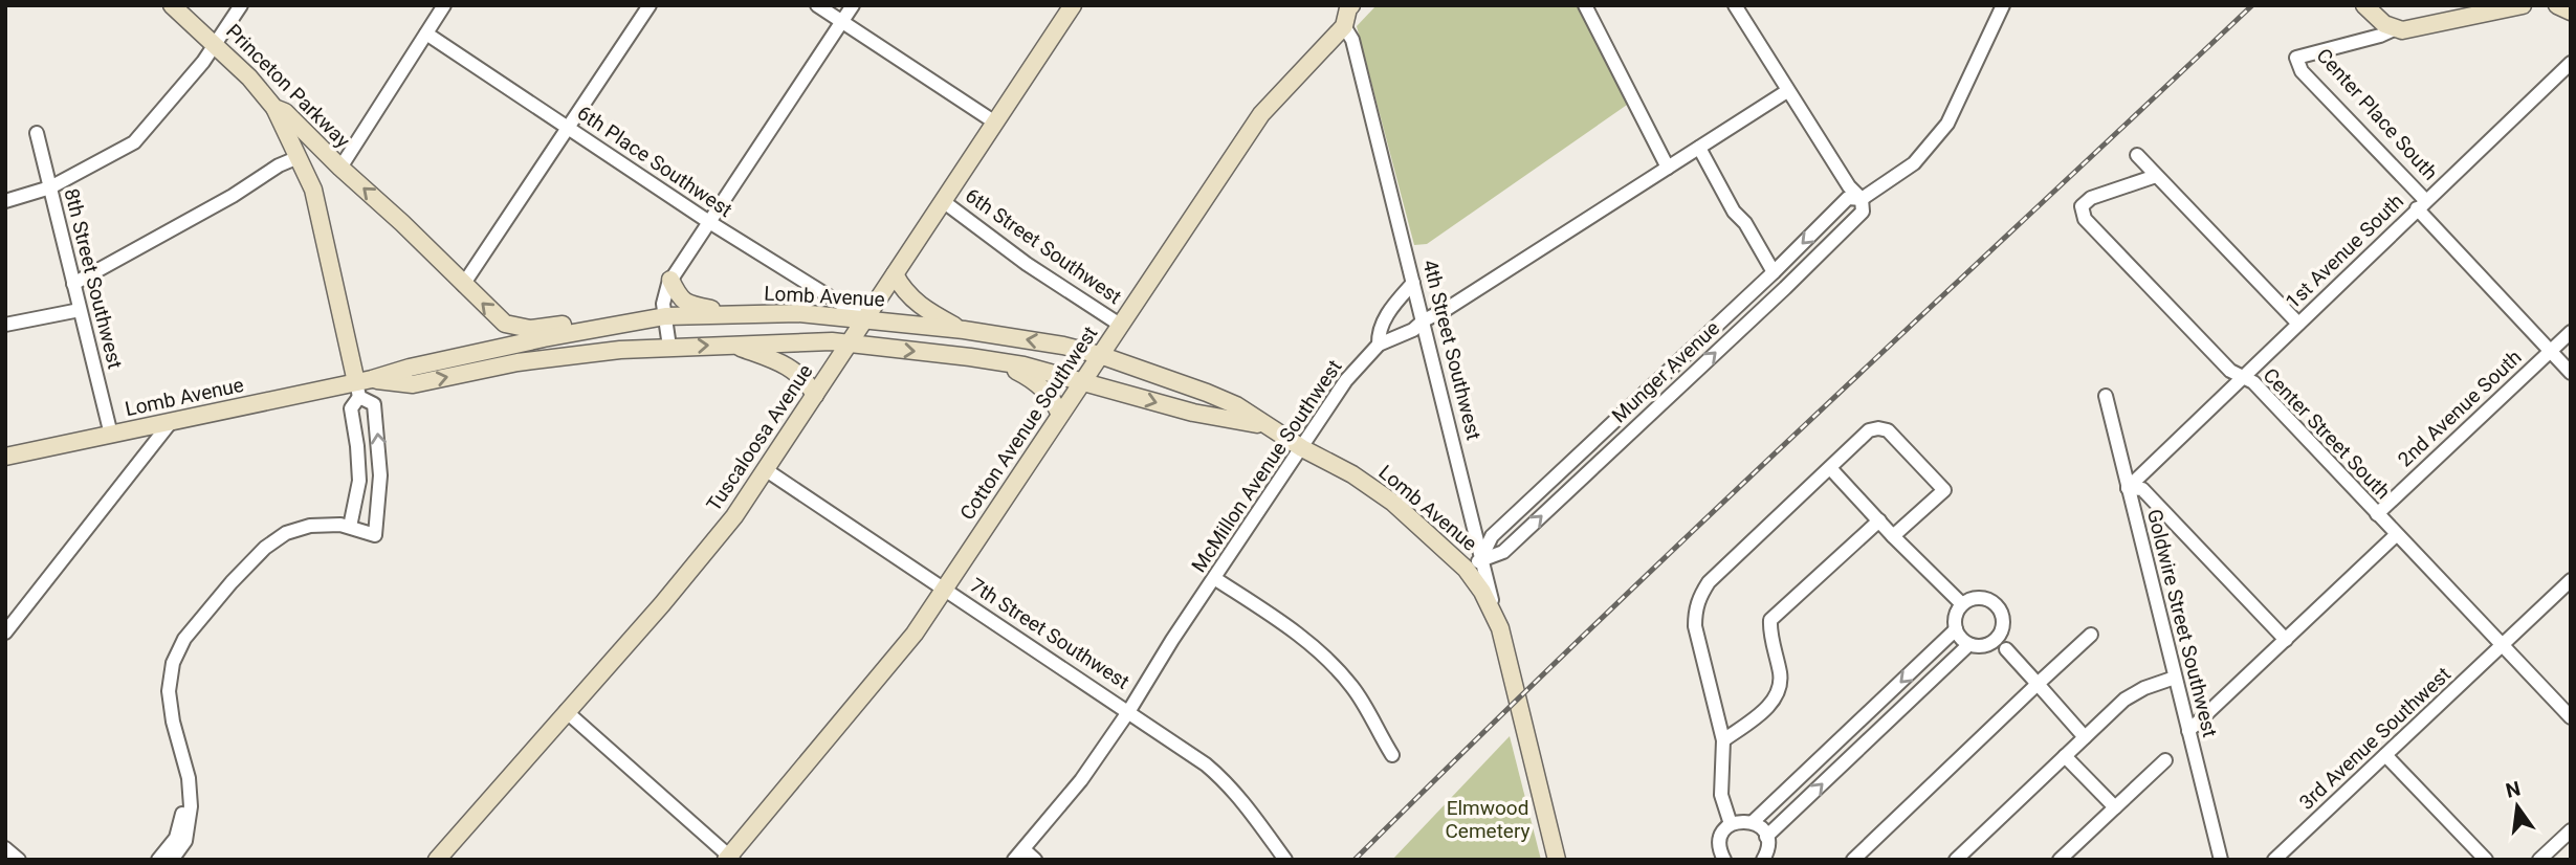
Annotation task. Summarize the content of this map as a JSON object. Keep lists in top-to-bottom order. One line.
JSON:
{"streets":{"main road":["Princeton Parkway","Lomb Avenue","Cotton Avenue Southwest","Tuscaloosa Avenue"],"street":["Center Place South","6th Place Southwest","6th Street Southwest","1st Avenue South","8th Street Southwest","4th Street Southwest","Munger Avenue","2nd Avenue South","Center Street South","McMillon Avenue Southwest","Goldwire Street Southwest","7th Street Southwest","3rd Avenue Southwest"]},"crossings":[["Center Place South","1st Avenue South"],["Center Place South","2nd Avenue South"],["6th Place Southwest","Lomb Avenue"],["6th Place Southwest","Tuscaloosa Avenue"],["6th Street Southwest","Cotton Avenue Southwest"],["6th Street Southwest","Tuscaloosa Avenue"],["1st Avenue South","Center Street South"],["1st Avenue South","Goldwire Street Southwest"],["8th Street Southwest","Lomb Avenue"],["Lomb Avenue","4th Street Southwest"],["Lomb Avenue","Munger Avenue"],["Lomb Avenue","Cotton Avenue Southwest"],["Lomb Avenue","Tuscaloosa Avenue"],["Lomb Avenue","McMillon Avenue Southwest"],["4th Street Southwest","Munger Avenue"],["4th Street Southwest","Cotton Avenue Southwest"],["4th Street Southwest","McMillon Avenue Southwest"],["2nd Avenue South","Center Street South"],["Cotton Avenue Southwest","7th Street Southwest"],["Center Street South","3rd Avenue Southwest"],["Tuscaloosa Avenue","7th Street Southwest"],["McMillon Avenue Southwest","7th Street Southwest"]],"parks":["Elmwood Cemetery"],"north":"top"}
